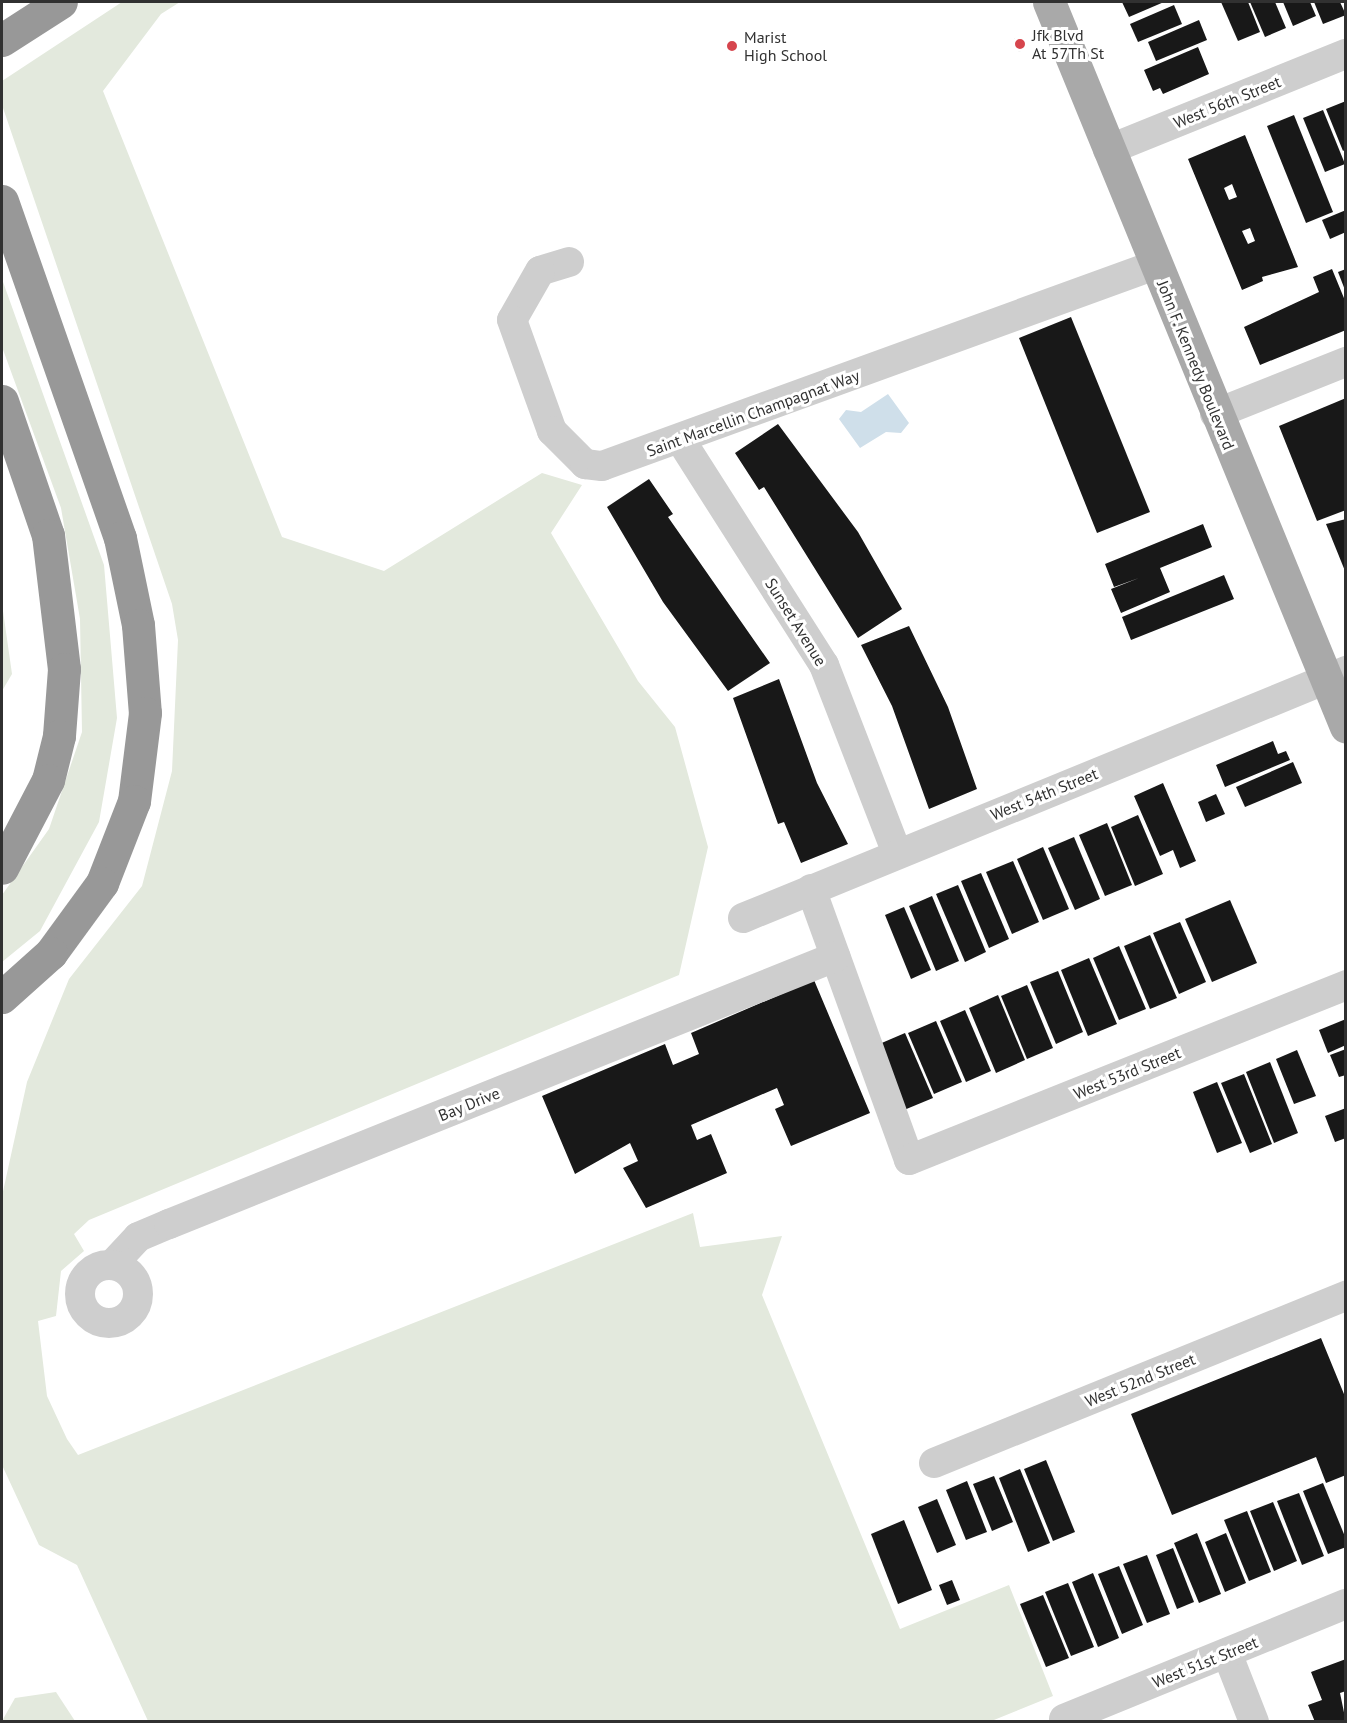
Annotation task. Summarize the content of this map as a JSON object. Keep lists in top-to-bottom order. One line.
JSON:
{"streets":{"main road":["John F. Kennedy Boulevard"],"street":["West 56th Street","Saint Marcellin Champagnat Way","Sunset Avenue","West 54th Street","West 53rd Street","Bay Drive","West 52nd Street","West 51st Street"]},"crossings":[["West 56th Street","John F. Kennedy Boulevard"],["John F. Kennedy Boulevard","Saint Marcellin Champagnat Way"],["John F. Kennedy Boulevard","West 54th Street"],["Saint Marcellin Champagnat Way","Sunset Avenue"],["Sunset Avenue","West 54th Street"],["West 53rd Street","Bay Drive"]],"places":["Jfk Blvd At 57Th St","Marist High School"]}
